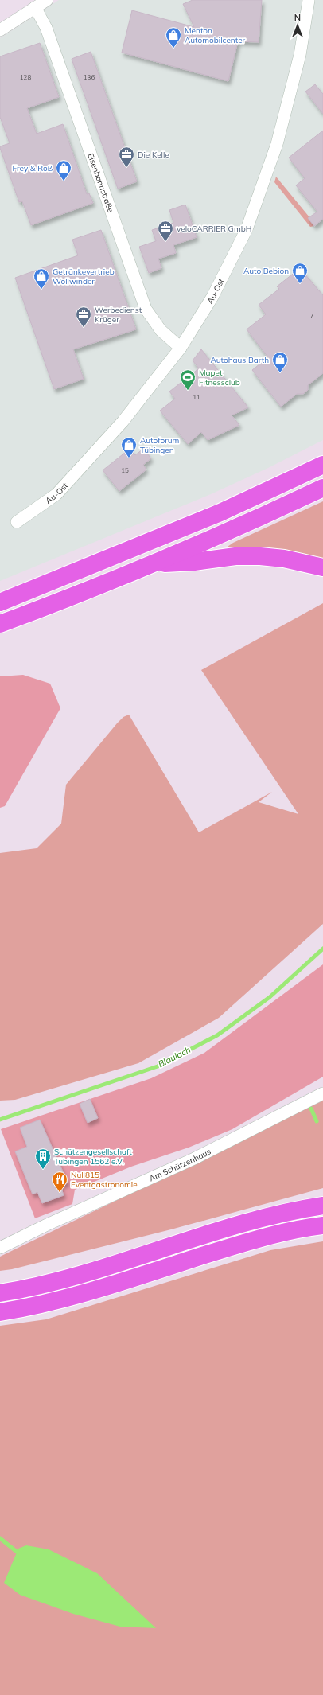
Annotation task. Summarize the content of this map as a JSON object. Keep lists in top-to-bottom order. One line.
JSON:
{"streets":{"street":["Eisenbahnstraße","Au-Ost","Am Schützenhaus"]},"crossings":[["Eisenbahnstraße","Au-Ost"]],"water":["Blaulach"],"places":{"shop":["Menton Automobilcenter","Frey & Roß","Auto Bebion","Getränkevertrieb Wollwinder","Autohaus Barth","Autoforum Tübingen"],"office":["Die Kelle","veloCARRIER GmbH","Werbedienst Krüger"],"sports":["Mapet Fitnessclub"],"building":["Schützengesellschaft Tübingen 1562 e.V."],"restaurant":["Null815 Eventgastronomie"]},"house_numbers":["128","136","7","11","15"],"north":"top"}
